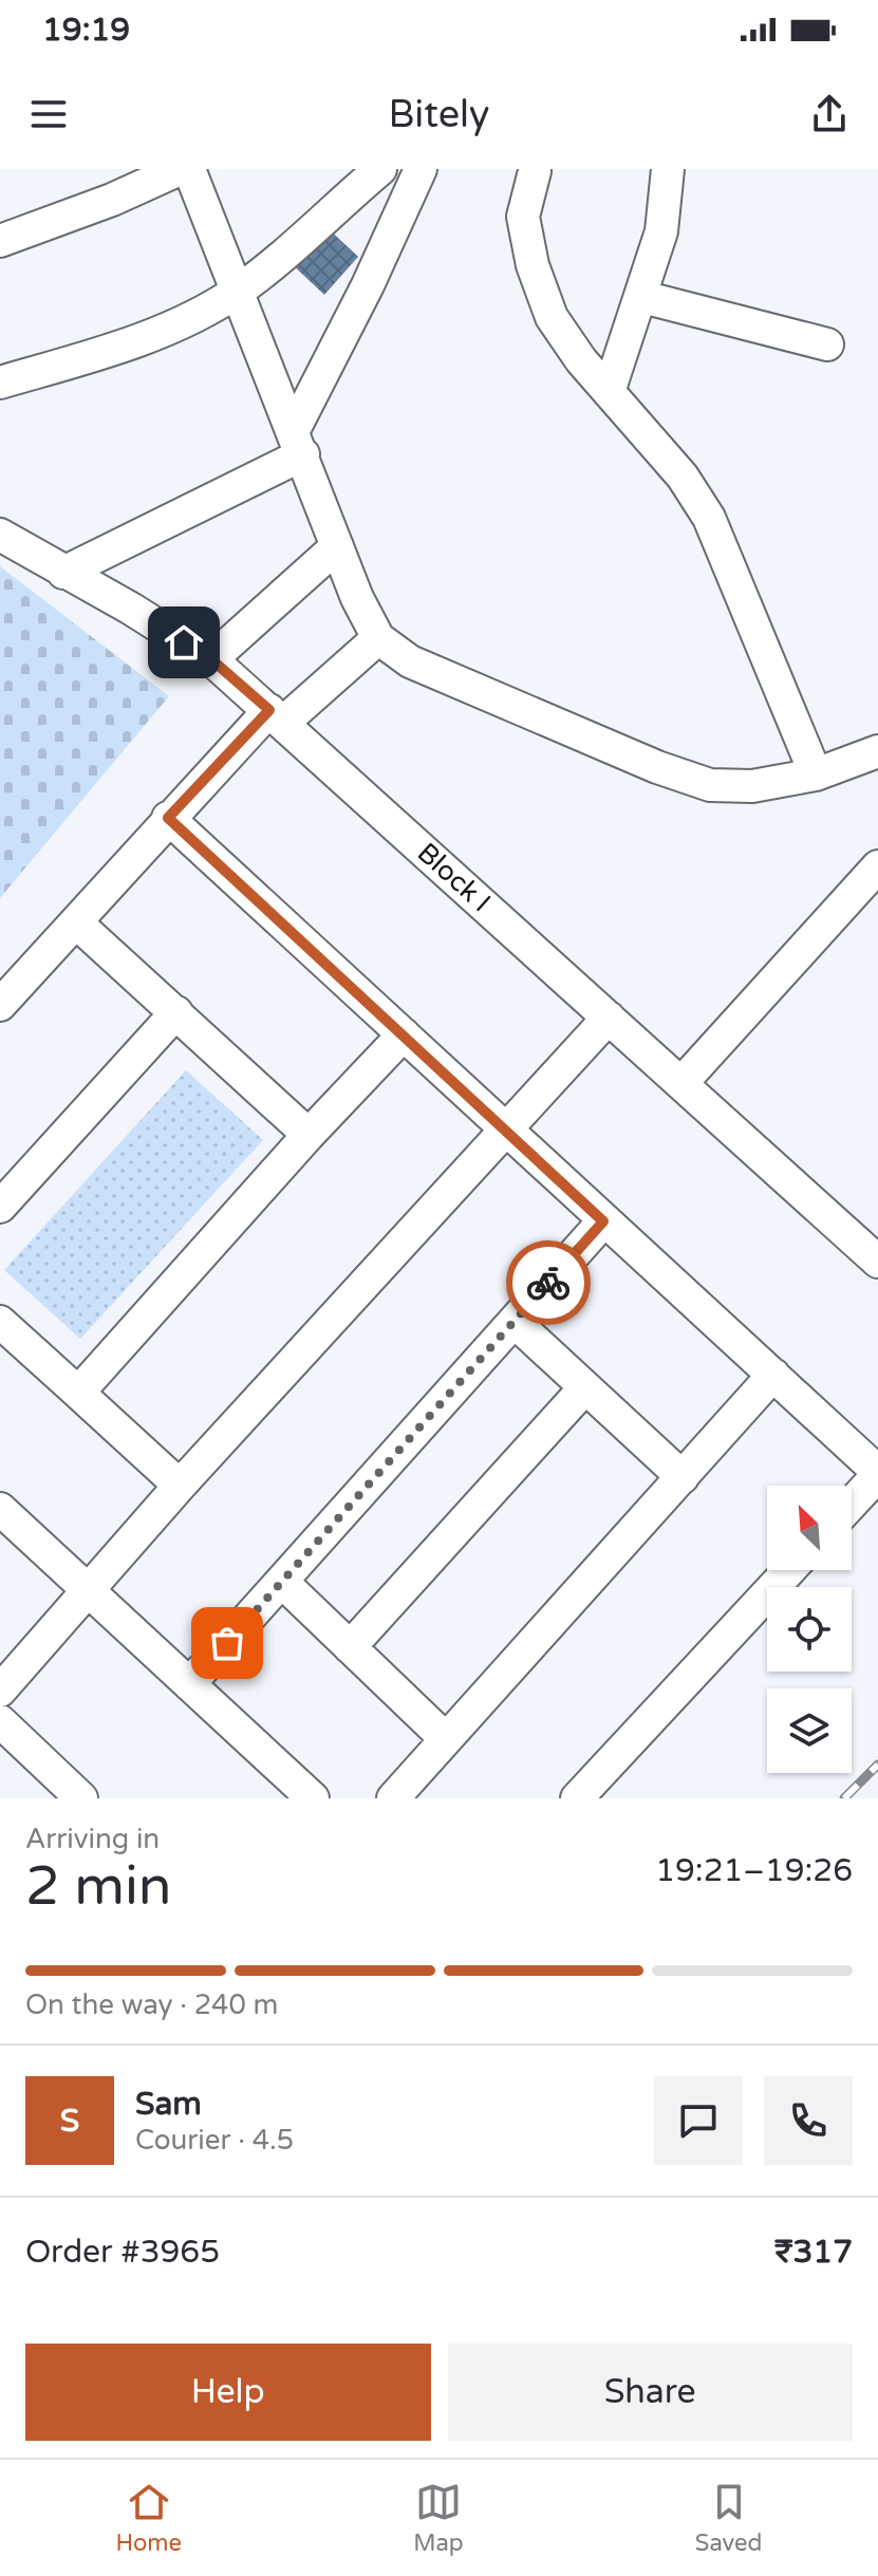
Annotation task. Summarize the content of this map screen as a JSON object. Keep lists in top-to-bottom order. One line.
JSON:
{"streets":{"street":["Block I"]},"north":"top left","page":{"status":"19:19","header":"Bitely","heading":["2 min","Arriving in","19:21–19:26"],"panel":["Sam","Courier · 4.5","Order #3965","₹317"],"bar":"On the way · 240 m","round":"S","buttons":["Help","Share"],"tabs":["Home","Map","Saved"]}}
